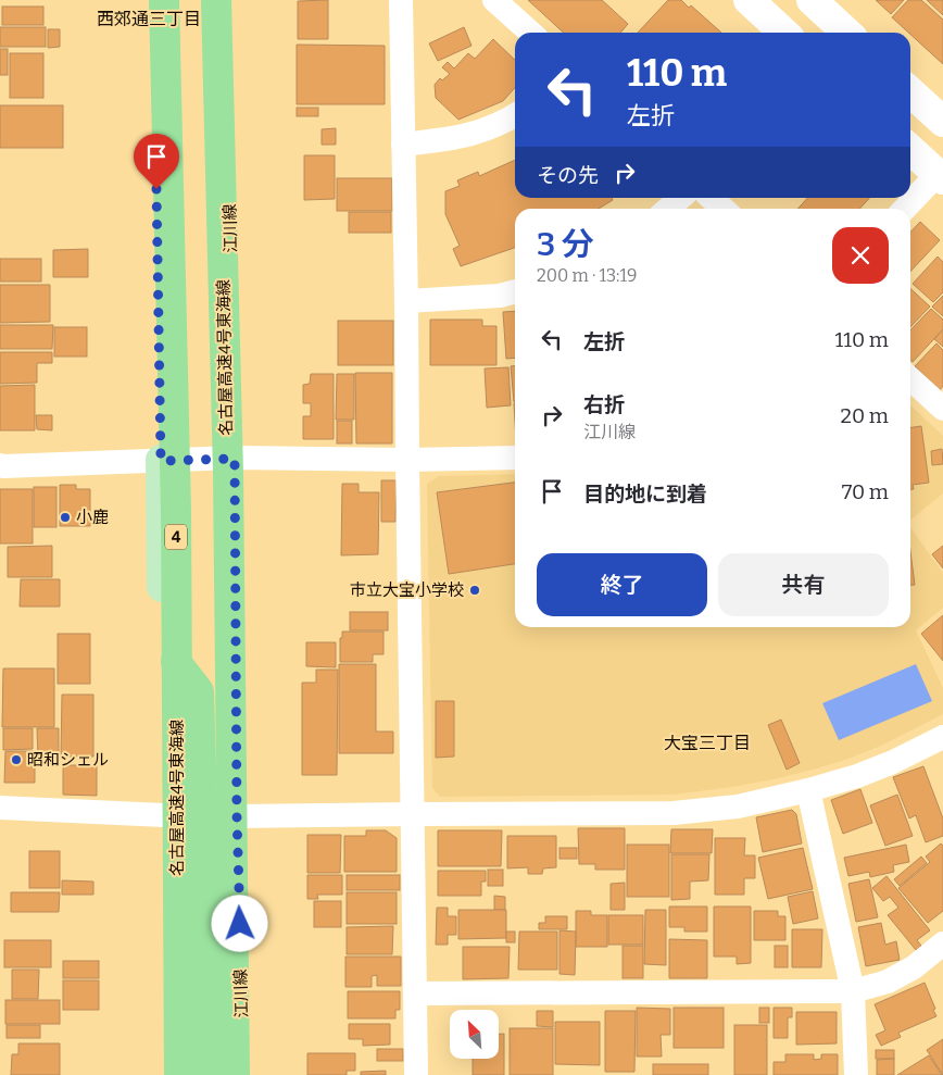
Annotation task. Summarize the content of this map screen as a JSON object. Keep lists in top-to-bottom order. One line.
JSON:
{"streets":{"highway":["名古屋高速4号東海線","4"],"main road":["江川線"]},"districts":["西郊通三丁目","大宝三丁目"],"places":["小鹿","市立大宝小学校","昭和シェル"],"north":"top left","page":{"turn":["110 m","左折"],"then":"その先","heading":["3 分","200 m · 13:19"],"list":[{"name":"左折","value":"110 m"},{"name":"右折","note":"江川線","value":"20 m"},{"name":"目的地に到着","value":"70 m"}],"buttons":["終了","共有"]}}
